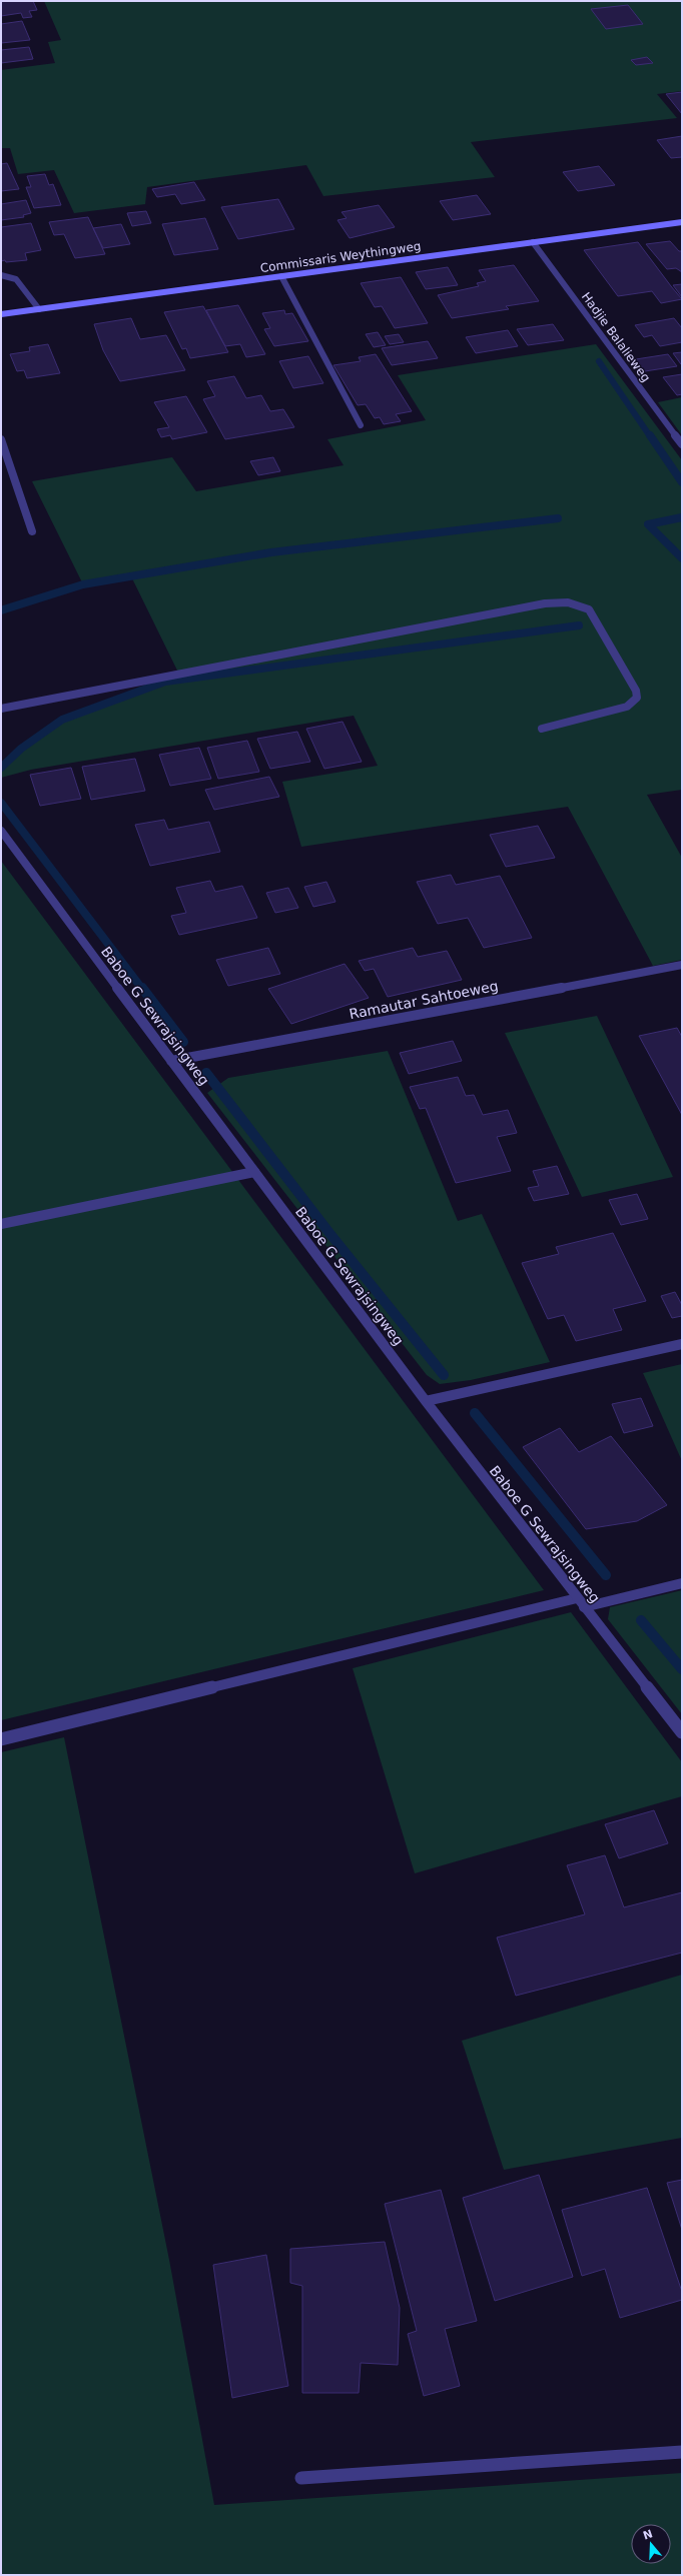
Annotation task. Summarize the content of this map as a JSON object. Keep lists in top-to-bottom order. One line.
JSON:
{"streets":{"main road":["Commissaris Weythingweg"],"street":["Hadjie Balalieweg","Ramautar Sahtoeweg","Baboe G Sewrajsingweg"]},"crossings":[["Commissaris Weythingweg","Hadjie Balalieweg"],["Ramautar Sahtoeweg","Baboe G Sewrajsingweg"]],"north":"top"}
